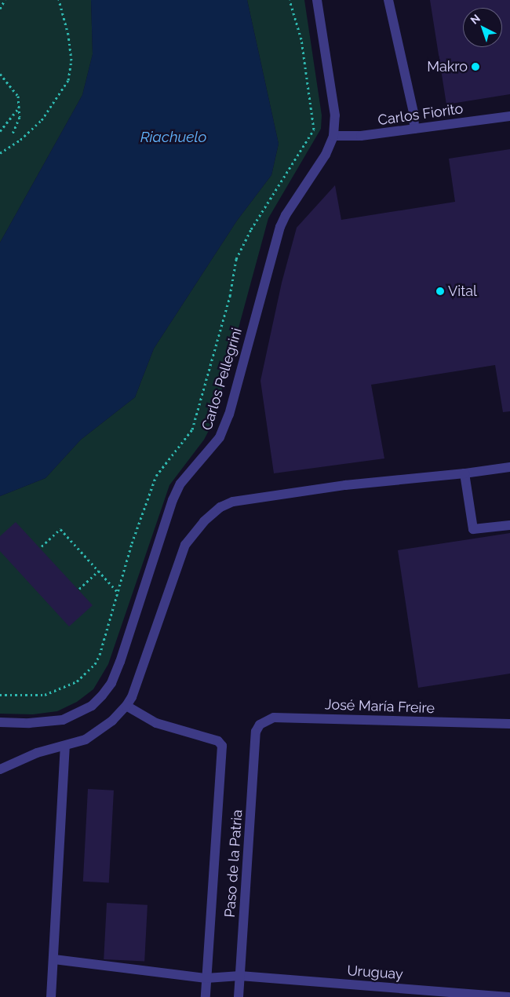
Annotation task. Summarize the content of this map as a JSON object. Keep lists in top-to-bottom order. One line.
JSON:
{"streets":{"street":["Carlos Fiorito","Carlos Pellegrini","José María Freire","Paso de la Patria","Uruguay"]},"crossings":[["Carlos Fiorito","Carlos Pellegrini"],["José María Freire","Paso de la Patria"],["Paso de la Patria","Uruguay"]],"water":["Riachuelo"],"places":["Makro","Vital"],"north":"top left"}
